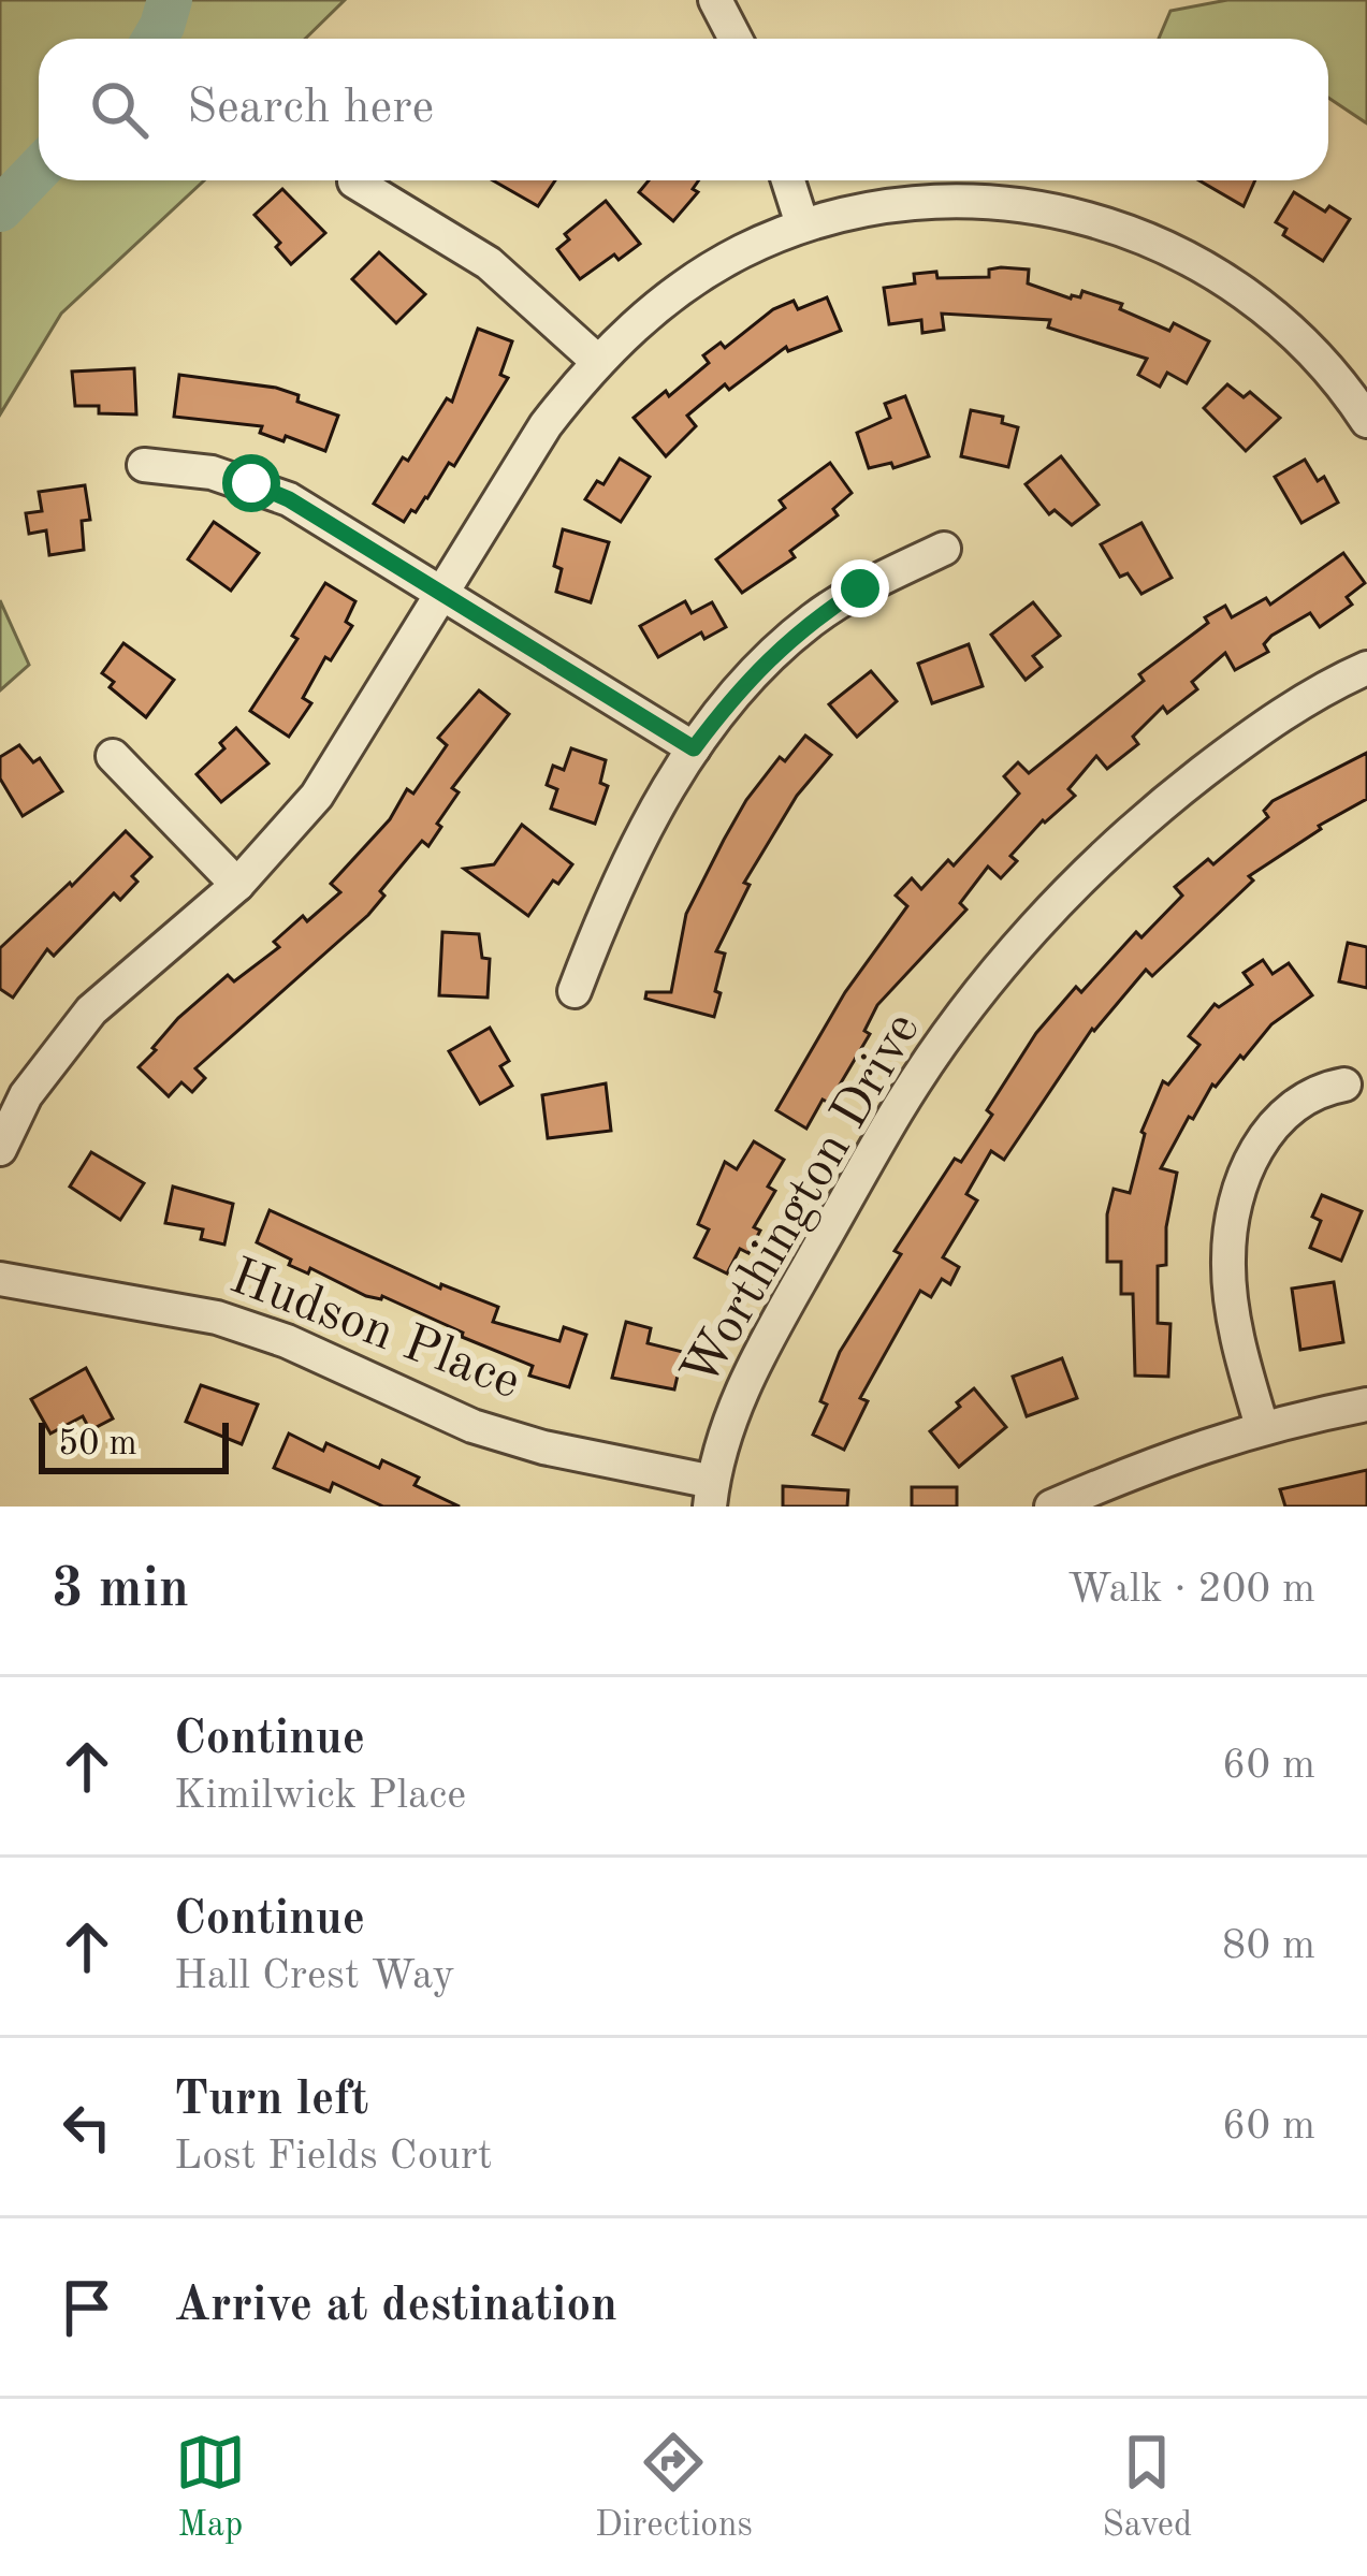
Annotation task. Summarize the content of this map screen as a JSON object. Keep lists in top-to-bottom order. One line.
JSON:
{"streets":{"street":["Worthington Drive","Hudson Place"]},"crossings":[["Worthington Drive","Hudson Place"]],"scale_bar":"50 m","page":{"search":"Search here","scale":"50 m","heading":["3 min","Walk · 200 m"],"list":[["Continue","Kimilwick Place","60 m"],["Continue","Hall Crest Way","80 m"],["Turn left","Lost Fields Court","60 m"],"Arrive at destination"],"nav":["Map","Directions","Saved"]}}
